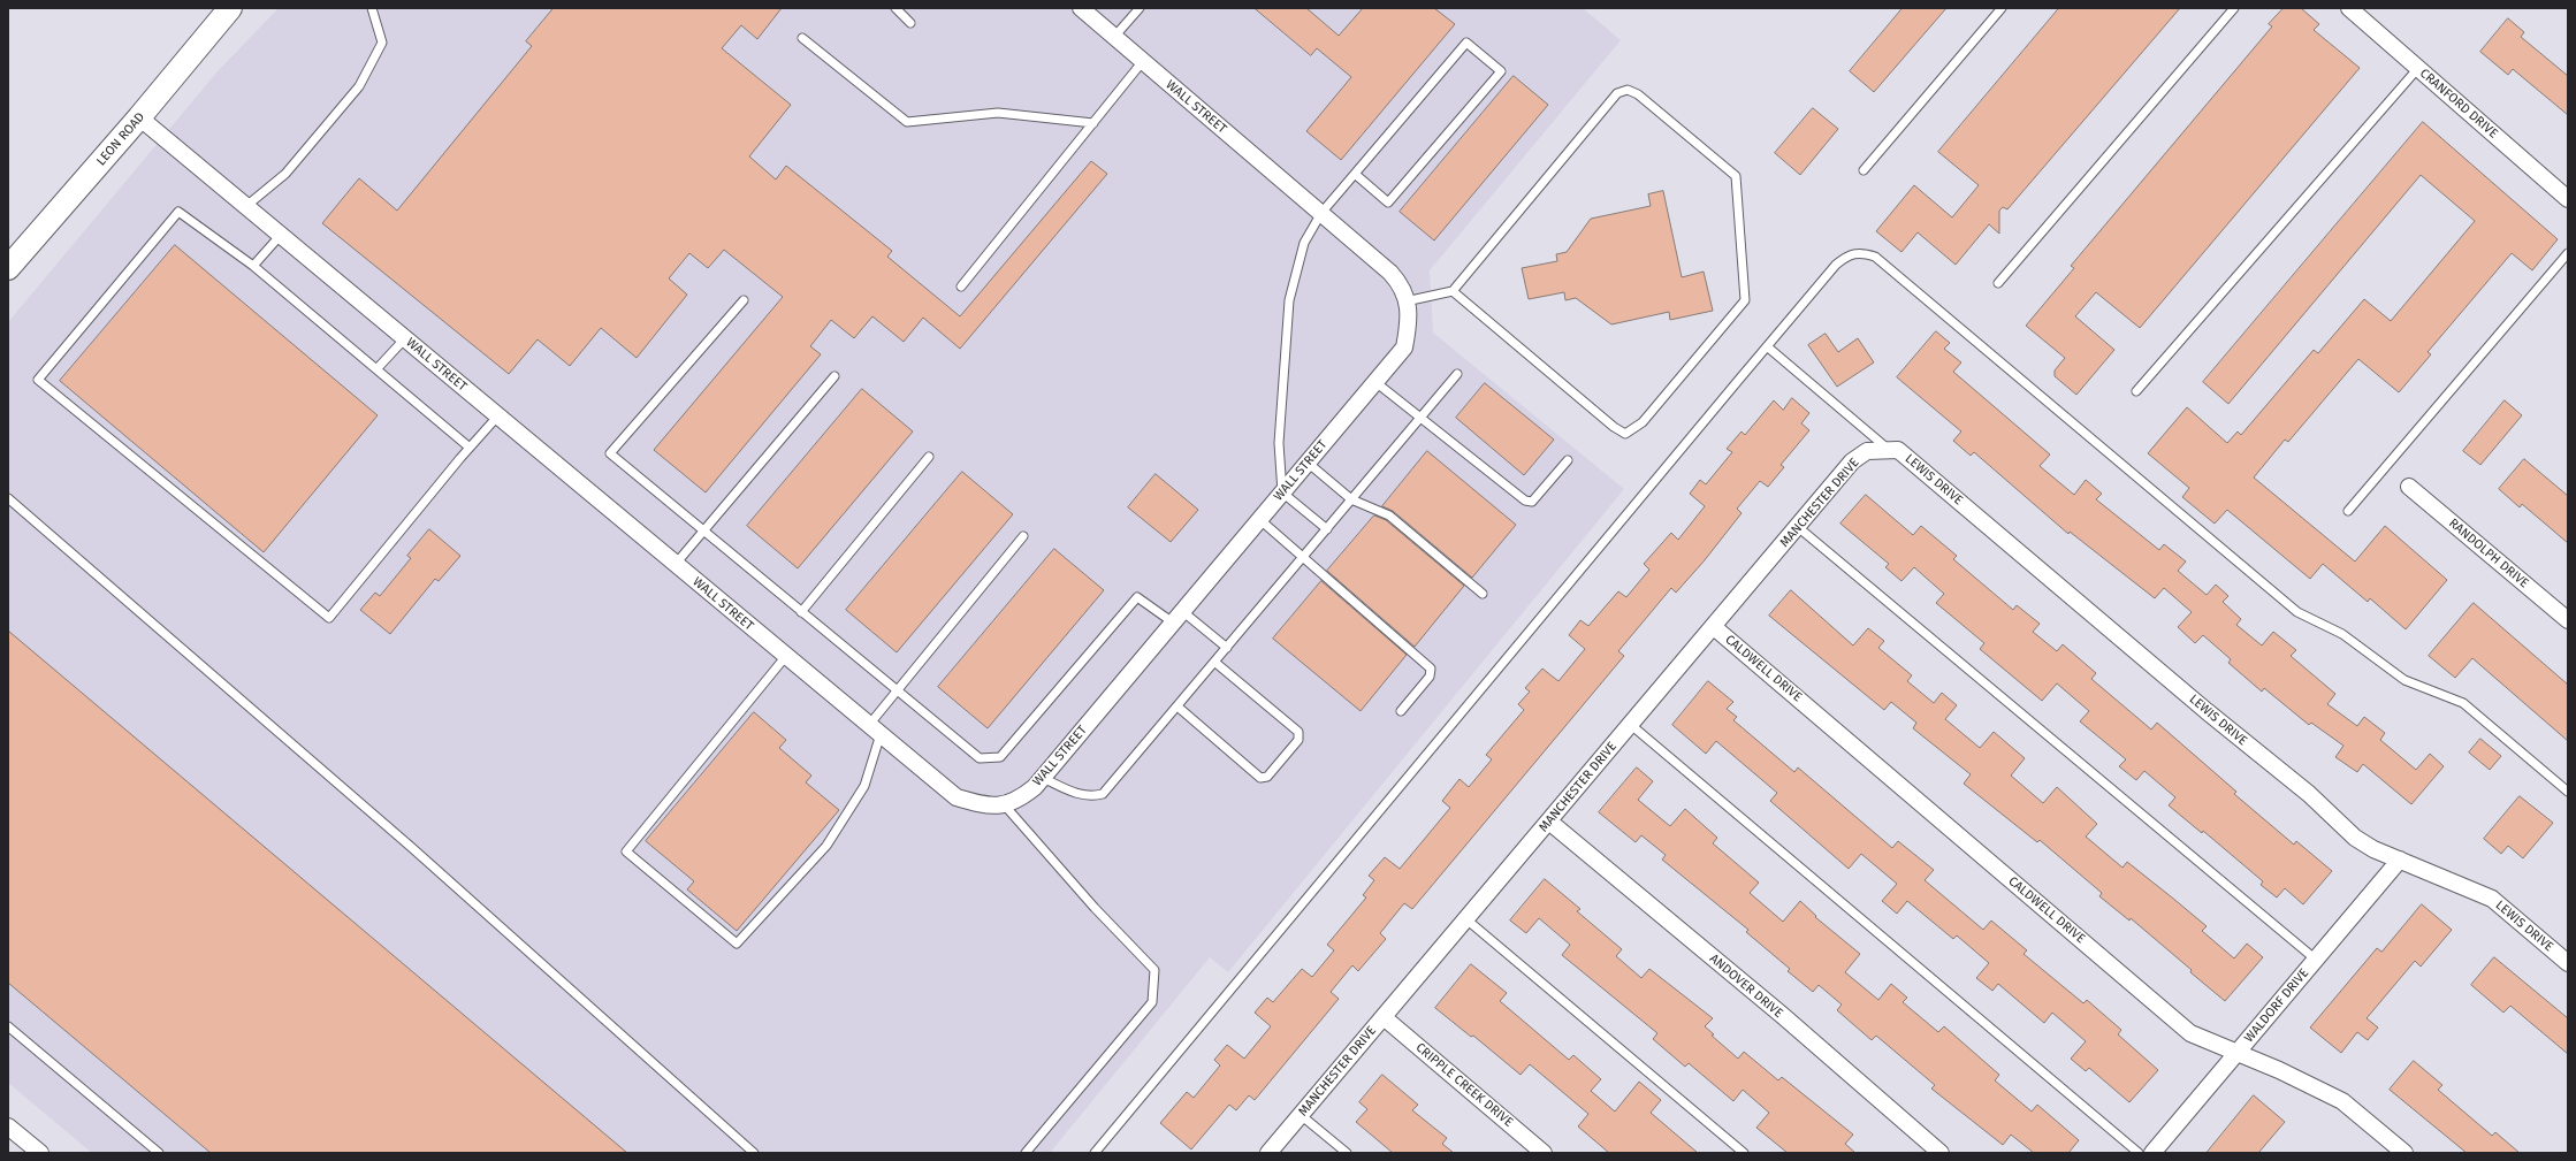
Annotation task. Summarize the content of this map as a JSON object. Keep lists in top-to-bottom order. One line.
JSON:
{"streets":{"street":["CRANFORD DRIVE","WALL STREET","LEON ROAD","LEWIS DRIVE","MANCHESTER DRIVE","RANDOLPH DRIVE","CALDWELL DRIVE","ANDOVER DRIVE","WALDORF DRIVE","CRIPPLE CREEK DRIVE"]},"crossings":[["WALL STREET","LEON ROAD"],["LEWIS DRIVE","MANCHESTER DRIVE"],["LEWIS DRIVE","WALDORF DRIVE"],["MANCHESTER DRIVE","CALDWELL DRIVE"],["MANCHESTER DRIVE","ANDOVER DRIVE"],["MANCHESTER DRIVE","CRIPPLE CREEK DRIVE"],["CALDWELL DRIVE","WALDORF DRIVE"]]}
